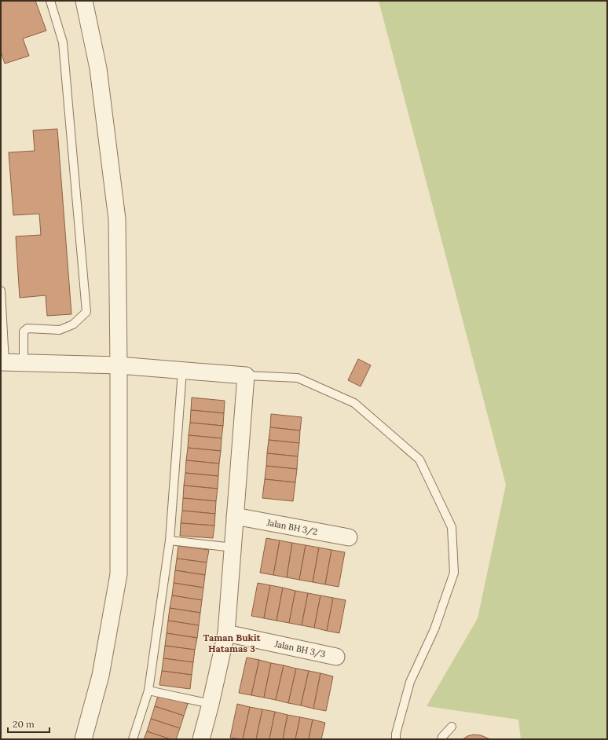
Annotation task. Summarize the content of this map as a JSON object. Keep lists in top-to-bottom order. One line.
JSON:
{"streets":{"street":["Jalan BH 3/2","Jalan BH 3/3"]},"districts":["Taman Bukit Hatamas 3"],"scale_bar":"20 m"}
